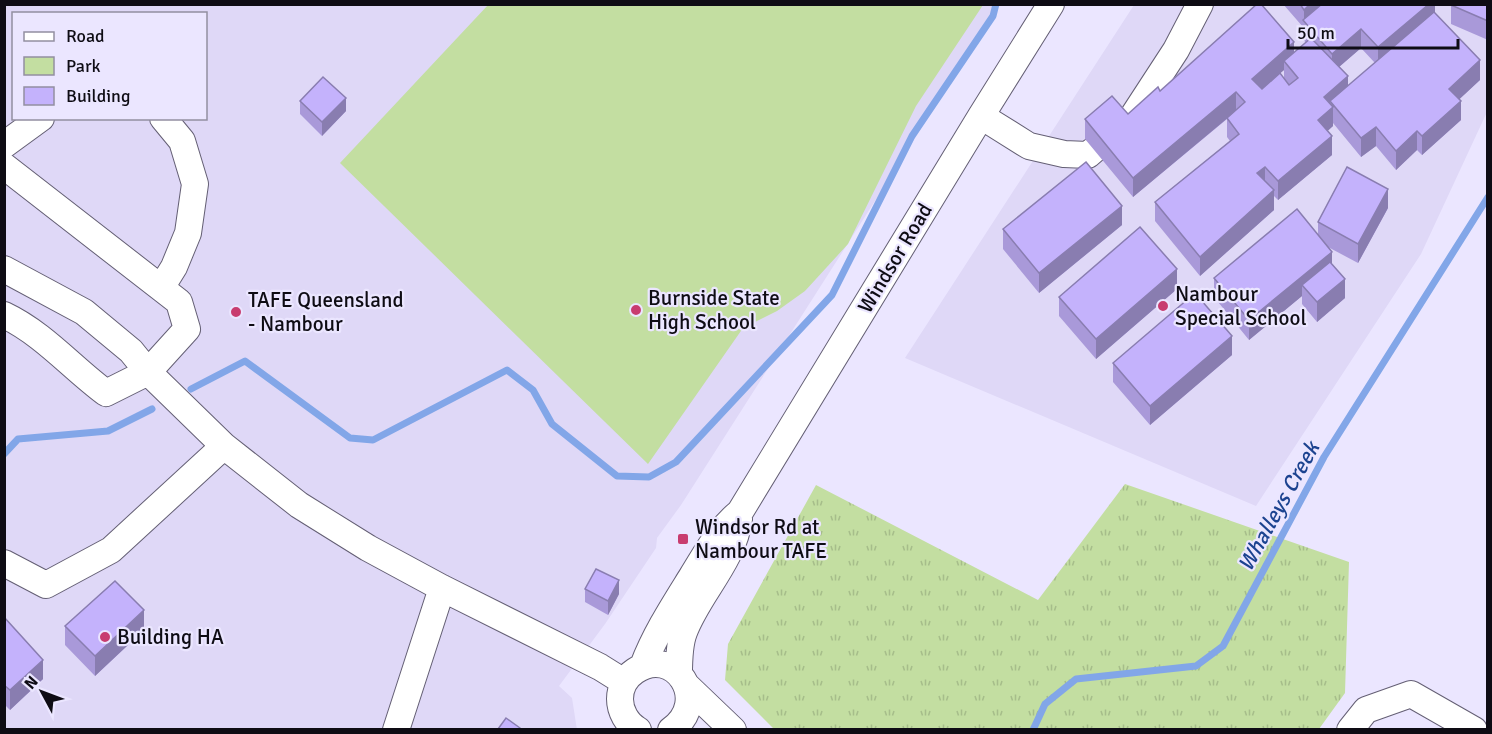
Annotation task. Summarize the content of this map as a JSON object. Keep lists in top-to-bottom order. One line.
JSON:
{"streets":{"street":["Windsor Road"]},"water":["Whalleys Creek"],"places":{"other":["Nambour Special School","Burnside State High School","TAFE Queensland - Nambour","Building HA"],"transit":["Windsor Rd at Nambour TAFE"]},"legend":["Road","Park","Building"],"scale_bar":"50 m","north":"top left"}
